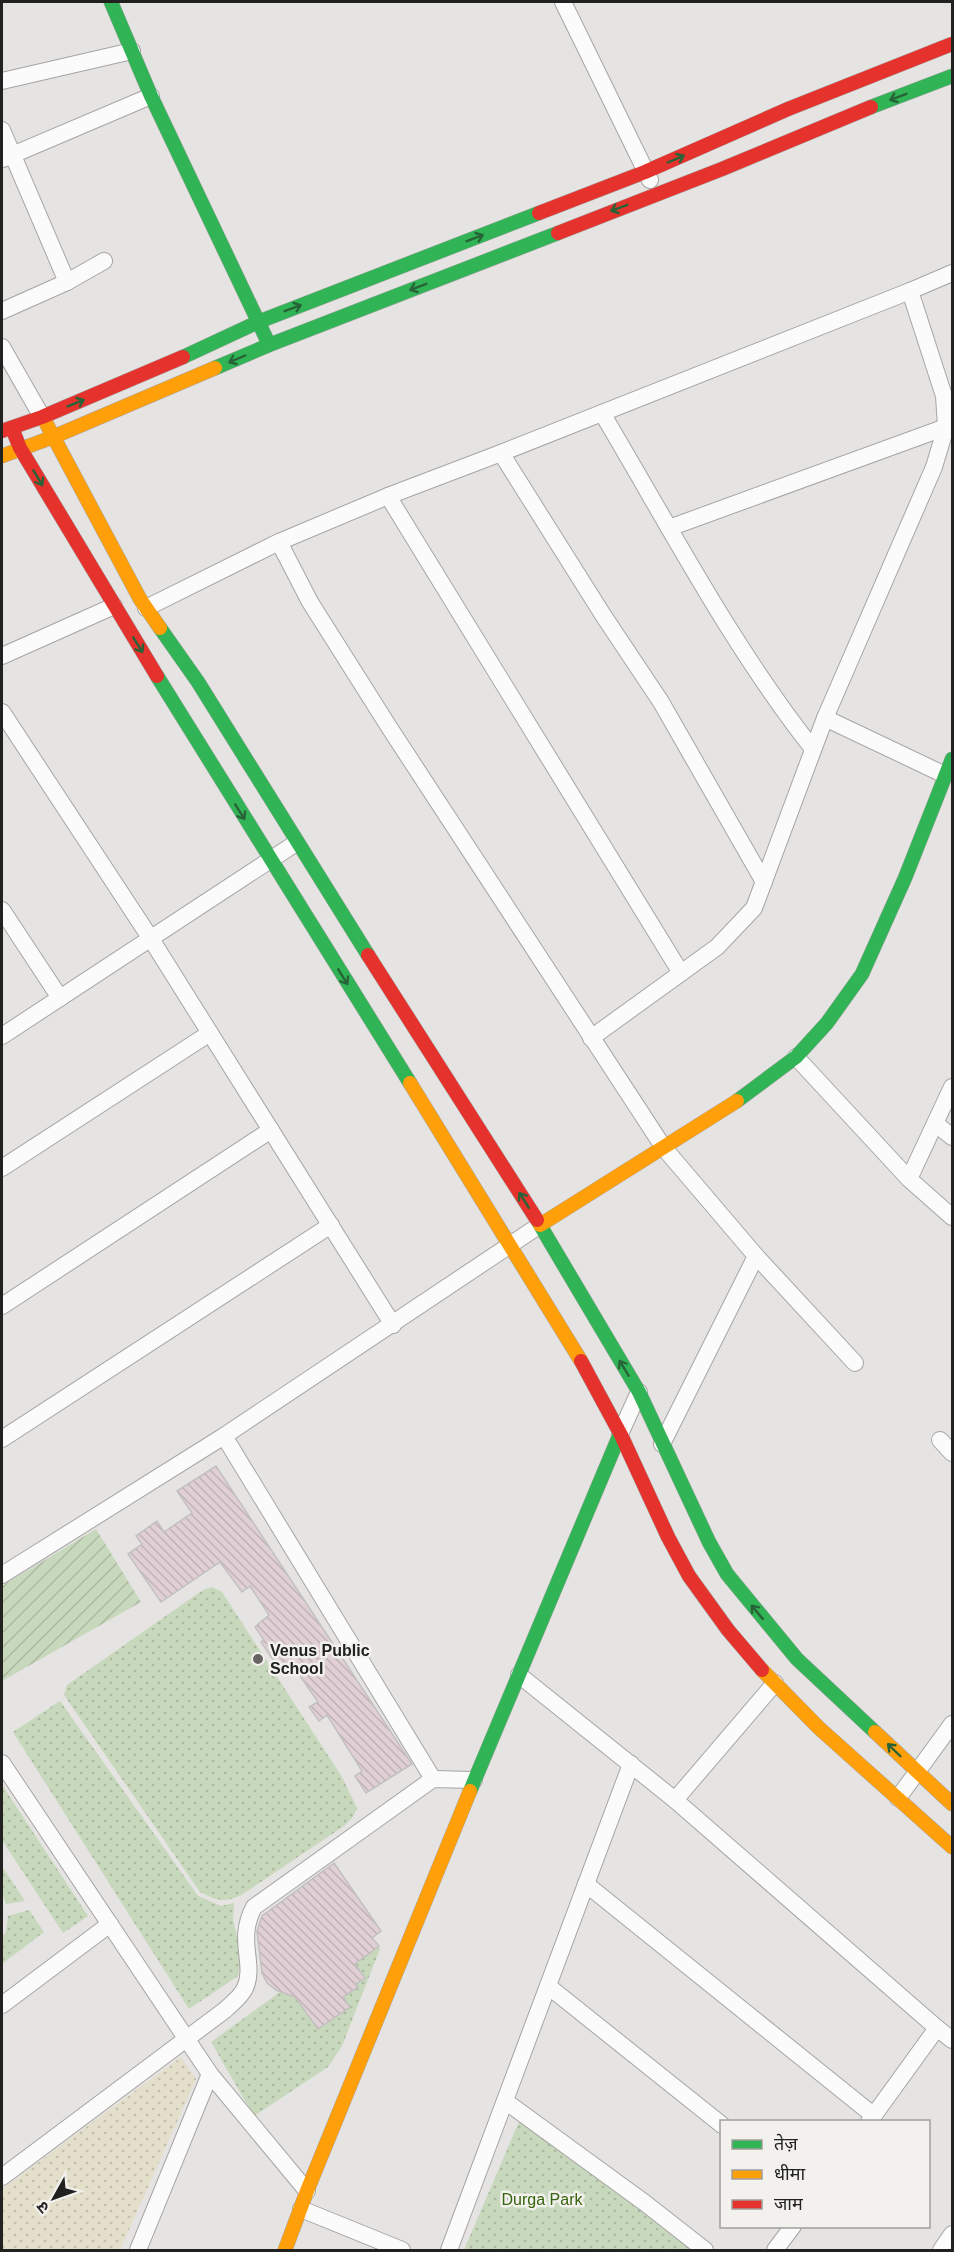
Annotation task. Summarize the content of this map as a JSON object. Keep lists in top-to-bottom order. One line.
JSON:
{"parks":["Durga Park"],"places":["Venus Public School"],"legend":["तेज़","धीमा","जाम"],"north":"bottom left"}
